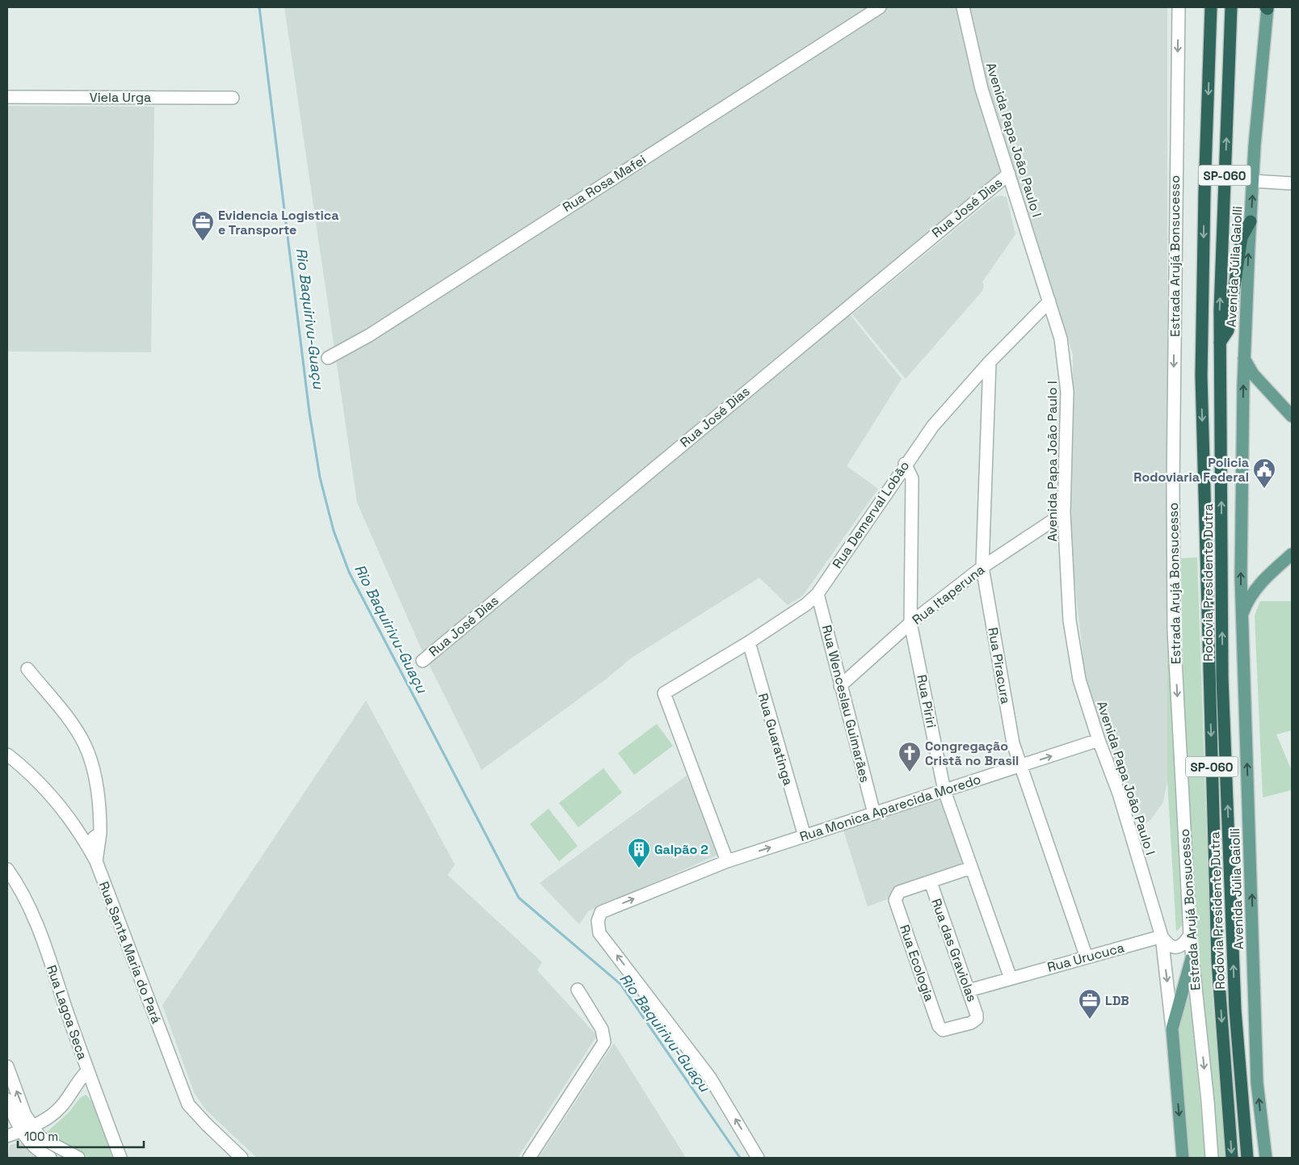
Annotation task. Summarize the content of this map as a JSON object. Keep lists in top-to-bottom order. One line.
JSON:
{"streets":{"highway":["SP-060","Rodovia Presidente Dutra"],"main road":["Avenida Papa João Paulo I","Avenida Júlia Gaiolli"],"street":["Viela Urga","Rua Rosa Mafei","Rua José Dias","Estrada Arujá Bonsucesso","Rua Demerval Lobão","Rua Itaperuna","Rua Piracura","Rua Piriri","Rua Wenceslau Guimarães","Rua Guaratinga","Rua Monica Aparecida Moredo","Rua das Graviolas","Rua Santa Maria do Pará","Rua Urucuca","Rua Ecologia","Rua Lagoa Seca"]},"crossings":[["Avenida Papa João Paulo I","Rua José Dias"],["Avenida Papa João Paulo I","Rua Demerval Lobão"],["Avenida Papa João Paulo I","Rua Itaperuna"],["Avenida Papa João Paulo I","Rua Monica Aparecida Moredo"],["Avenida Papa João Paulo I","Rua Urucuca"],["Rua Demerval Lobão","Rua Piracura"],["Rua Demerval Lobão","Rua Piriri"],["Rua Demerval Lobão","Rua Wenceslau Guimarães"],["Rua Demerval Lobão","Rua Guaratinga"],["Rua Demerval Lobão","Rua Monica Aparecida Moredo"],["Rua Itaperuna","Rua Piracura"],["Rua Itaperuna","Rua Piriri"],["Rua Itaperuna","Rua Wenceslau Guimarães"],["Rua Piracura","Rua Monica Aparecida Moredo"],["Rua Piracura","Rua Urucuca"],["Rua Piriri","Rua Monica Aparecida Moredo"],["Rua Piriri","Rua Urucuca"],["Rua Wenceslau Guimarães","Rua Monica Aparecida Moredo"],["Rua Guaratinga","Rua Monica Aparecida Moredo"],["Rua das Graviolas","Rua Urucuca"],["Rua das Graviolas","Rua Ecologia"]],"one_way":["Estrada Arujá Bonsucesso","Avenida Júlia Gaiolli"],"water":["Rio Baquirivu-Guaçu"],"places":{"office":["Evidencia Logistica e Transporte","LDB"],"public building":["Policia Rodoviaria Federal"],"church":["Congregação Cristã no Brasil"],"building":["Galpão 2"]},"scale_bar":"100 m"}
